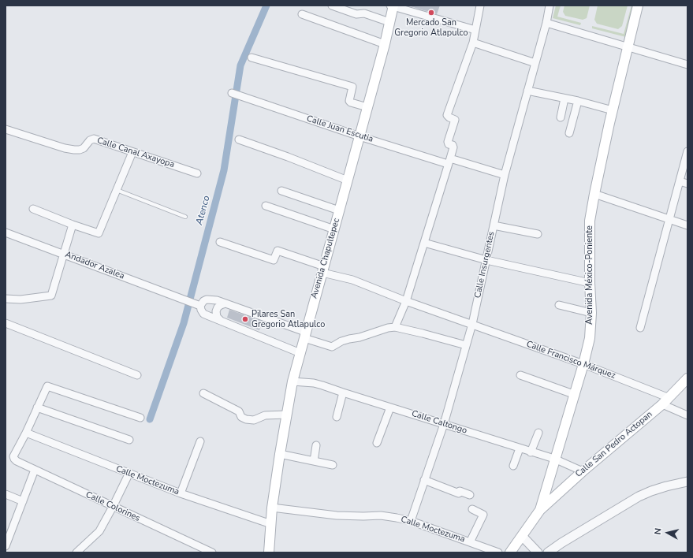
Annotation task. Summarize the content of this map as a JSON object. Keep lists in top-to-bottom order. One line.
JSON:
{"streets":{"main road":["Avenida Chapultepec","Avenida México-Poniente","Calle San Pedro Actopan"],"street":["Calle Juan Escutia","Calle Canal Axayopa","Calle Insurgentes","Andador Azalea","Calle Francisco Márquez","Calle Caltongo","Calle Moctezuma","Calle Colorines"]},"crossings":[["Calle Juan Escutia","Avenida Chapultepec"],["Calle Juan Escutia","Calle Insurgentes"],["Avenida Chapultepec","Calle Francisco Márquez"],["Avenida Chapultepec","Calle Caltongo"],["Avenida Chapultepec","Calle Moctezuma"],["Calle Insurgentes","Calle Francisco Márquez"],["Calle Insurgentes","Calle Caltongo"],["Calle Insurgentes","Calle Moctezuma"],["Avenida México-Poniente","Calle Francisco Márquez"],["Avenida México-Poniente","Calle Caltongo"],["Avenida México-Poniente","Calle San Pedro Actopan"],["Calle Francisco Márquez","Calle San Pedro Actopan"],["Calle Caltongo","Calle San Pedro Actopan"],["Calle Moctezuma","Calle Colorines"]],"water":["Atenco"],"places":["Mercado San Gregorio Atlapulco","Pilares San Gregorio Atlapulco"],"north":"left"}
